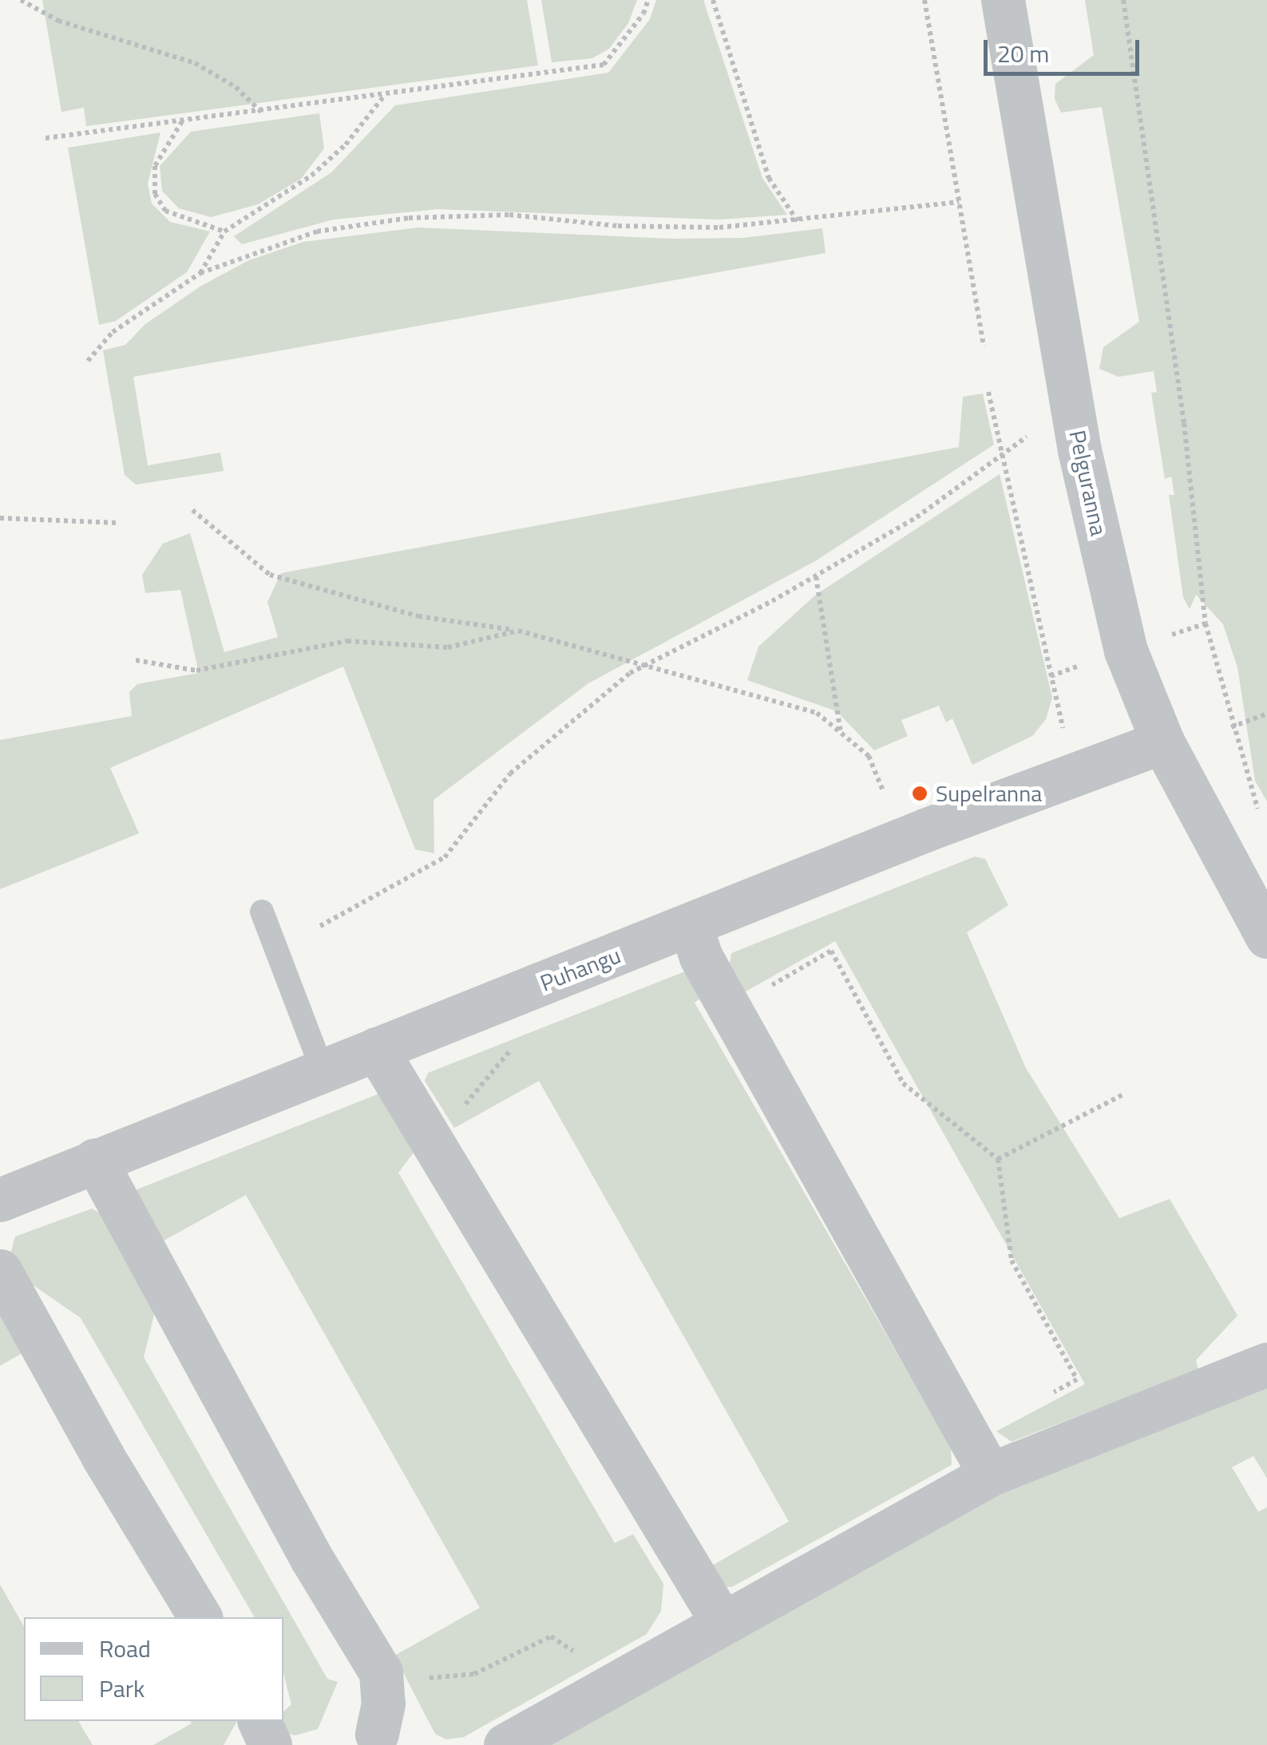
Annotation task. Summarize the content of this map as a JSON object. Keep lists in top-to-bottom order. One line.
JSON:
{"streets":{"street":["Pelguranna","Puhangu"]},"crossings":[["Pelguranna","Puhangu"]],"places":["Supelranna"],"legend":["Road","Park"],"scale_bar":"20 m"}
